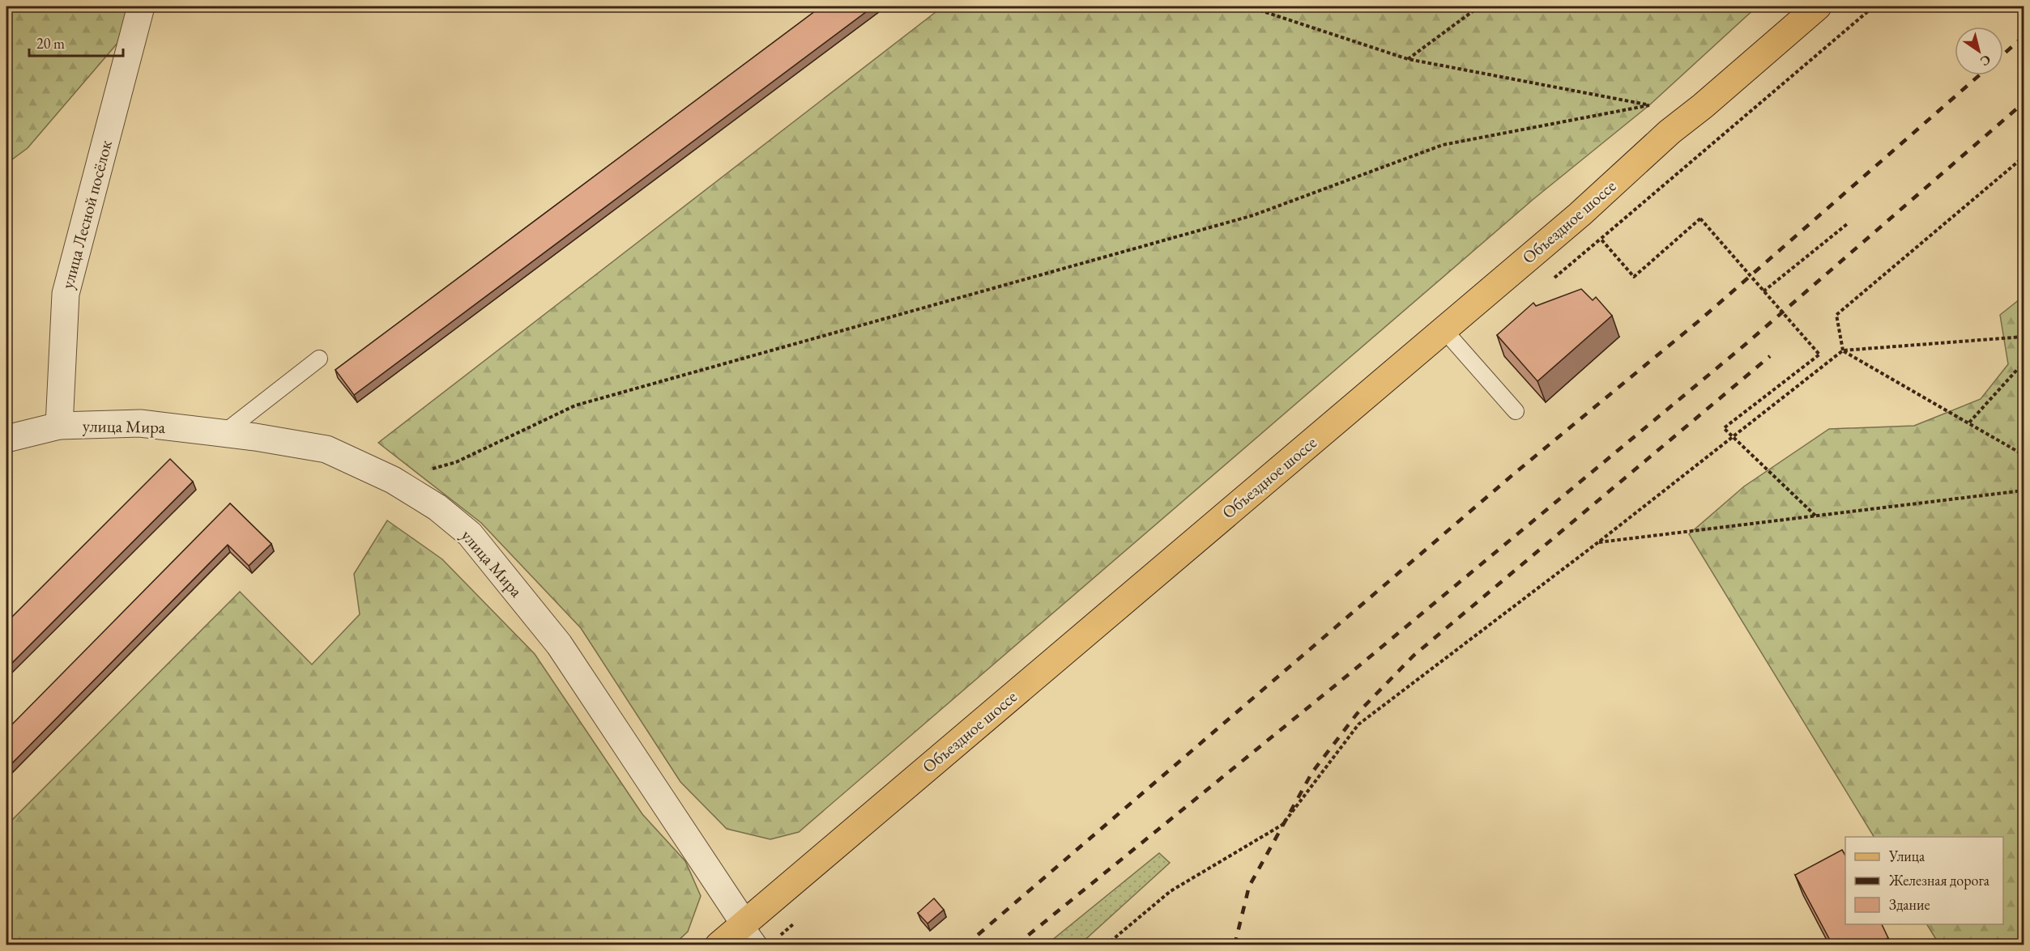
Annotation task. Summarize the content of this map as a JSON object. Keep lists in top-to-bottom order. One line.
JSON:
{"streets":{"main road":["Объездное шоссе"],"street":["улица Лесной посёлок","улица Мира"]},"crossings":[["улица Лесной посёлок","улица Мира"],["Объездное шоссе","улица Мира"]],"legend":["Улица","Железная дорога","Здание"],"scale_bar":"20 m","north":"bottom right"}
